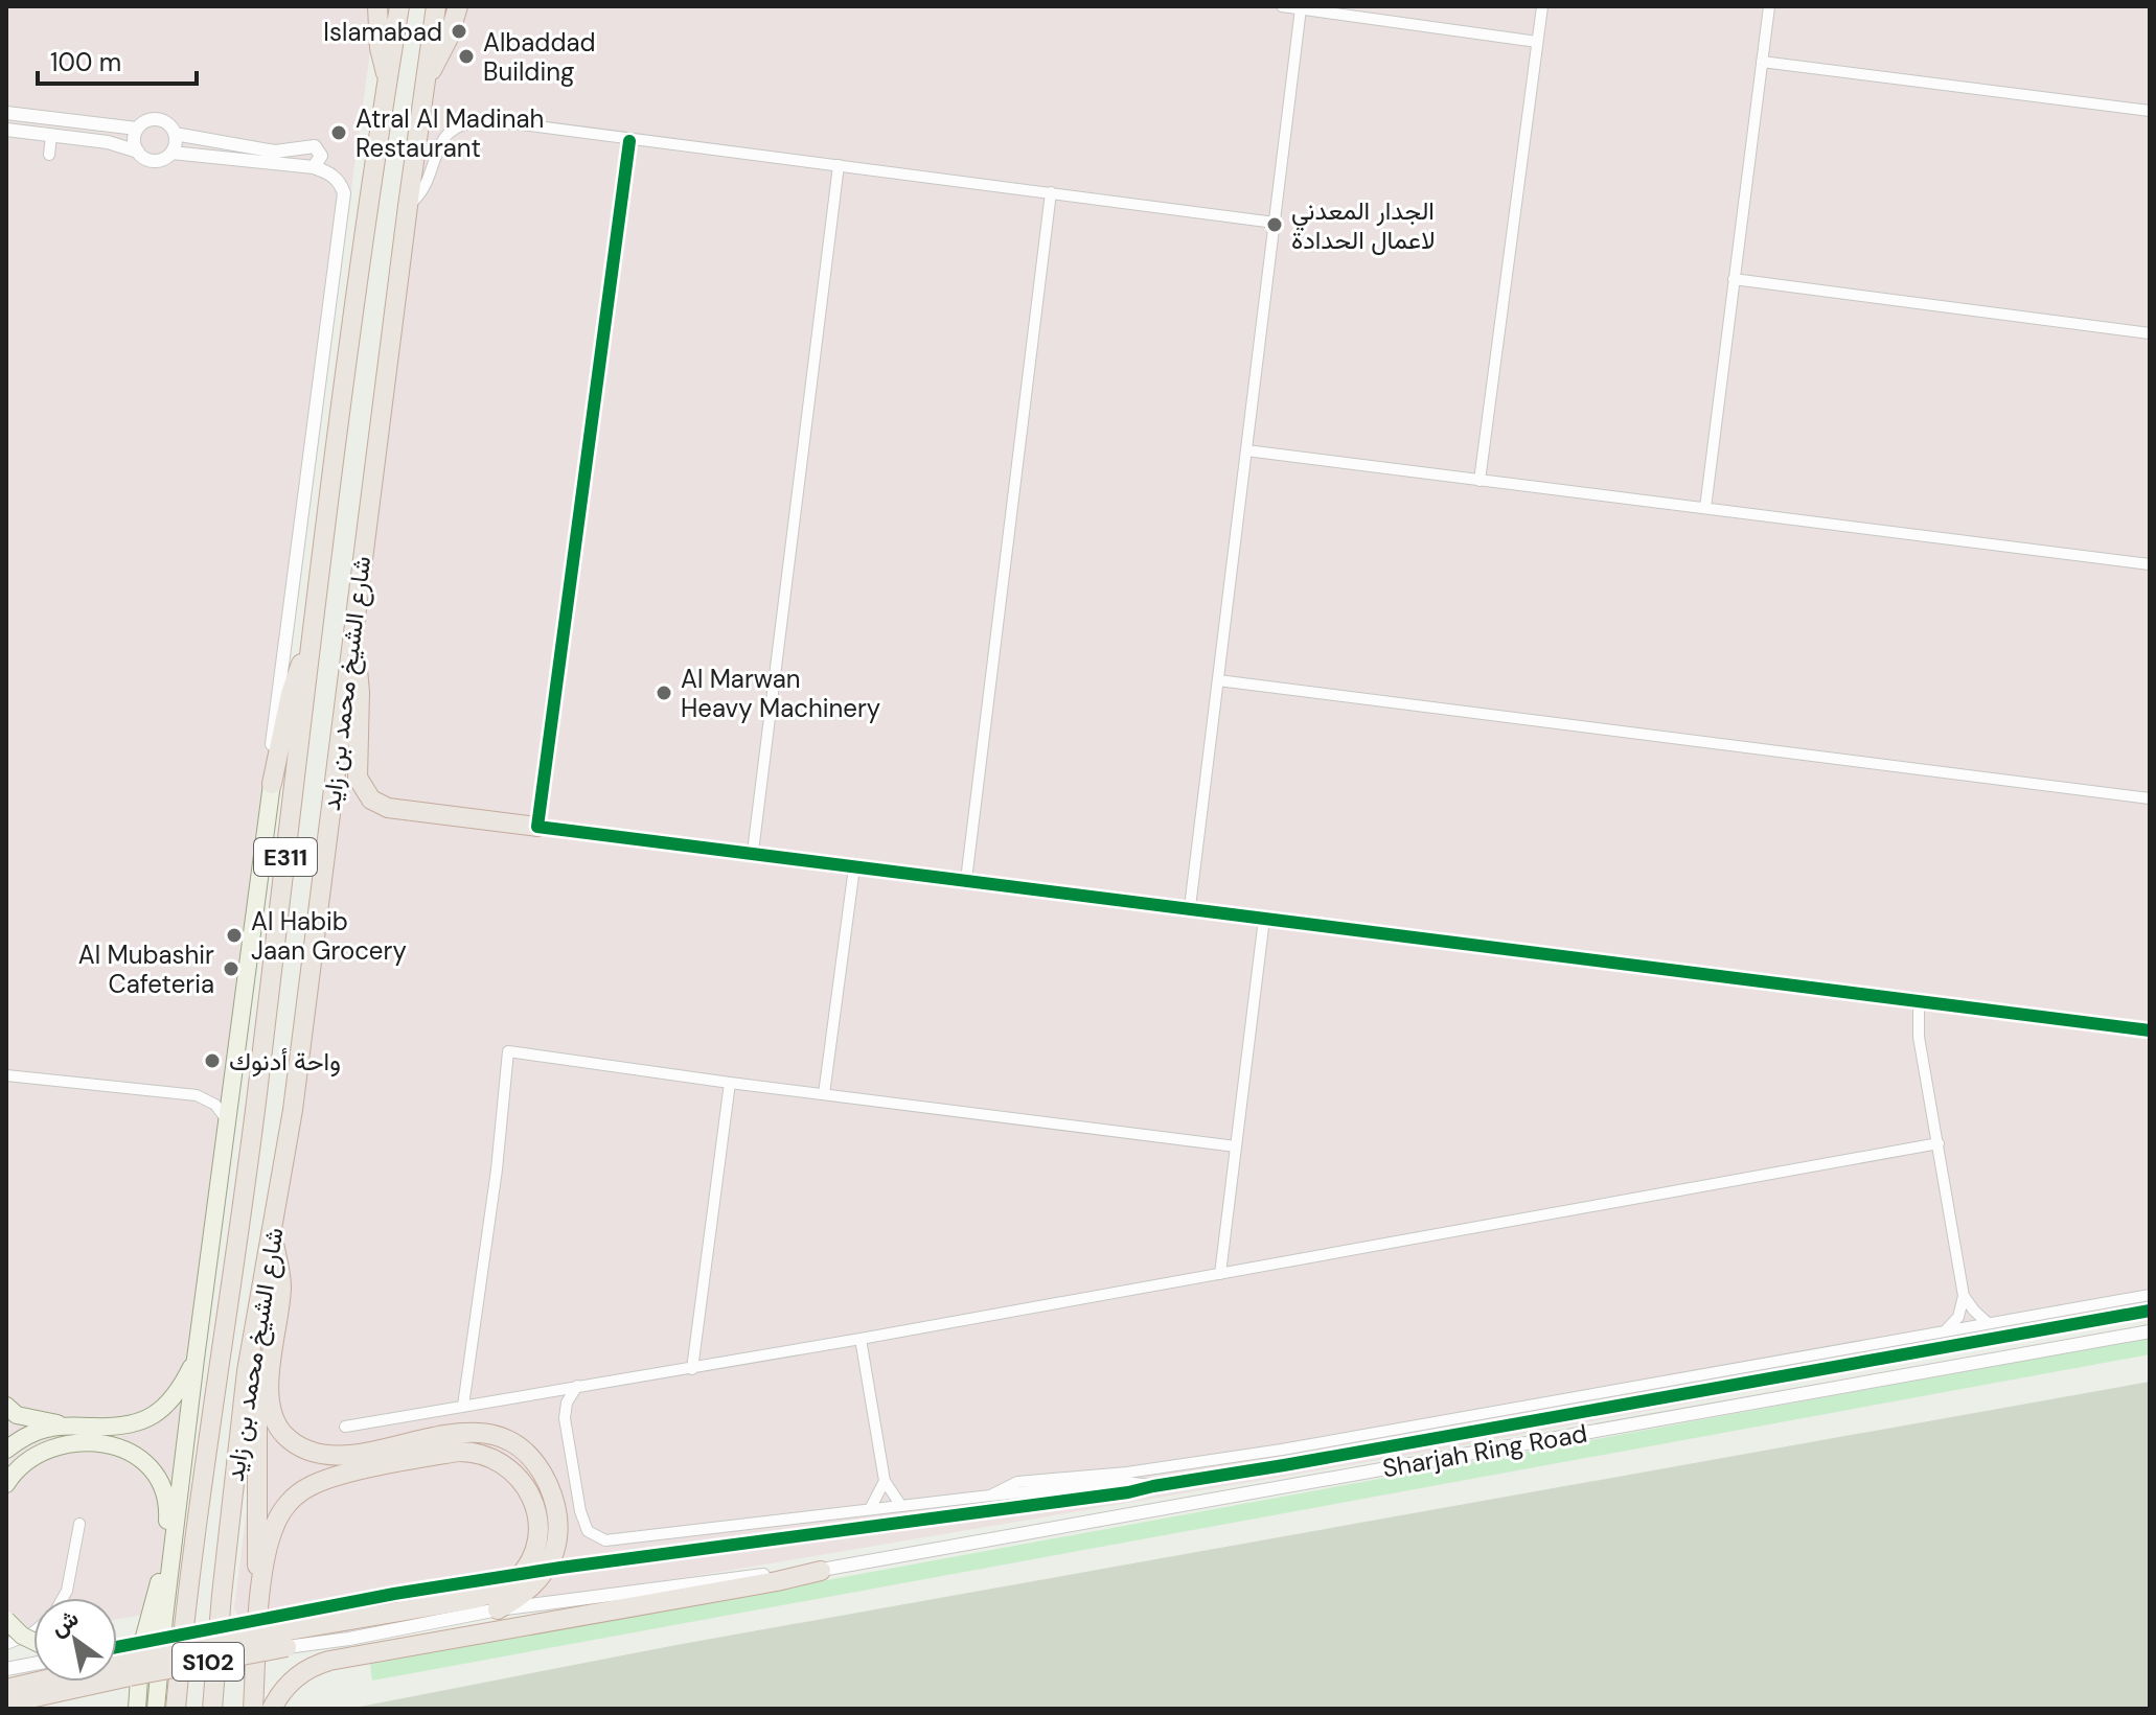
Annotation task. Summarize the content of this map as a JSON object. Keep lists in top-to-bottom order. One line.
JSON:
{"streets":{"highway":["شارع الشيخ محمد بن زايد","E311","S102"],"street":["Sharjah Ring Road"]},"crossings":[["Sharjah Ring Road","S102"]],"places":["Islamabad","Albaddad Building","Atral Al Madinah Restaurant","الجدار المعدني لاعمال الحدادة","Al Marwan Heavy Machinery","Al Habib Jaan Grocery","Al Mubashir Cafeteria","واحة أدنوك"],"scale_bar":"100 m","north":"top left"}
